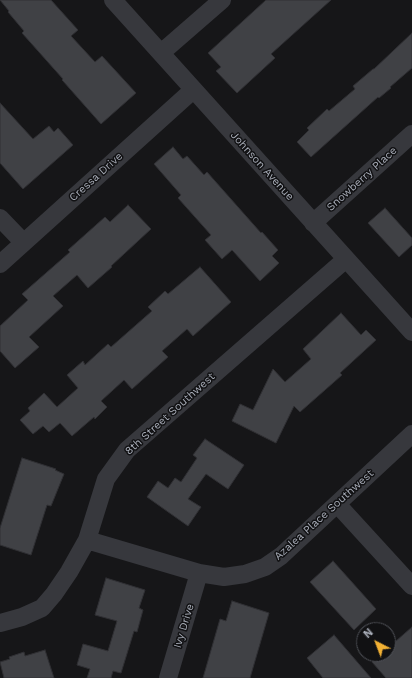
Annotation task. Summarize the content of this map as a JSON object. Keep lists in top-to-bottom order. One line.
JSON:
{"streets":{"street":["Johnson Avenue","Cressa Drive","Snowberry Place","8th Street Southwest","Azalea Place Southwest","Ivy Drive"]},"crossings":[["Johnson Avenue","Cressa Drive"],["Johnson Avenue","Snowberry Place"],["Johnson Avenue","8th Street Southwest"],["8th Street Southwest","Azalea Place Southwest"],["Azalea Place Southwest","Ivy Drive"]],"north":"top left"}
